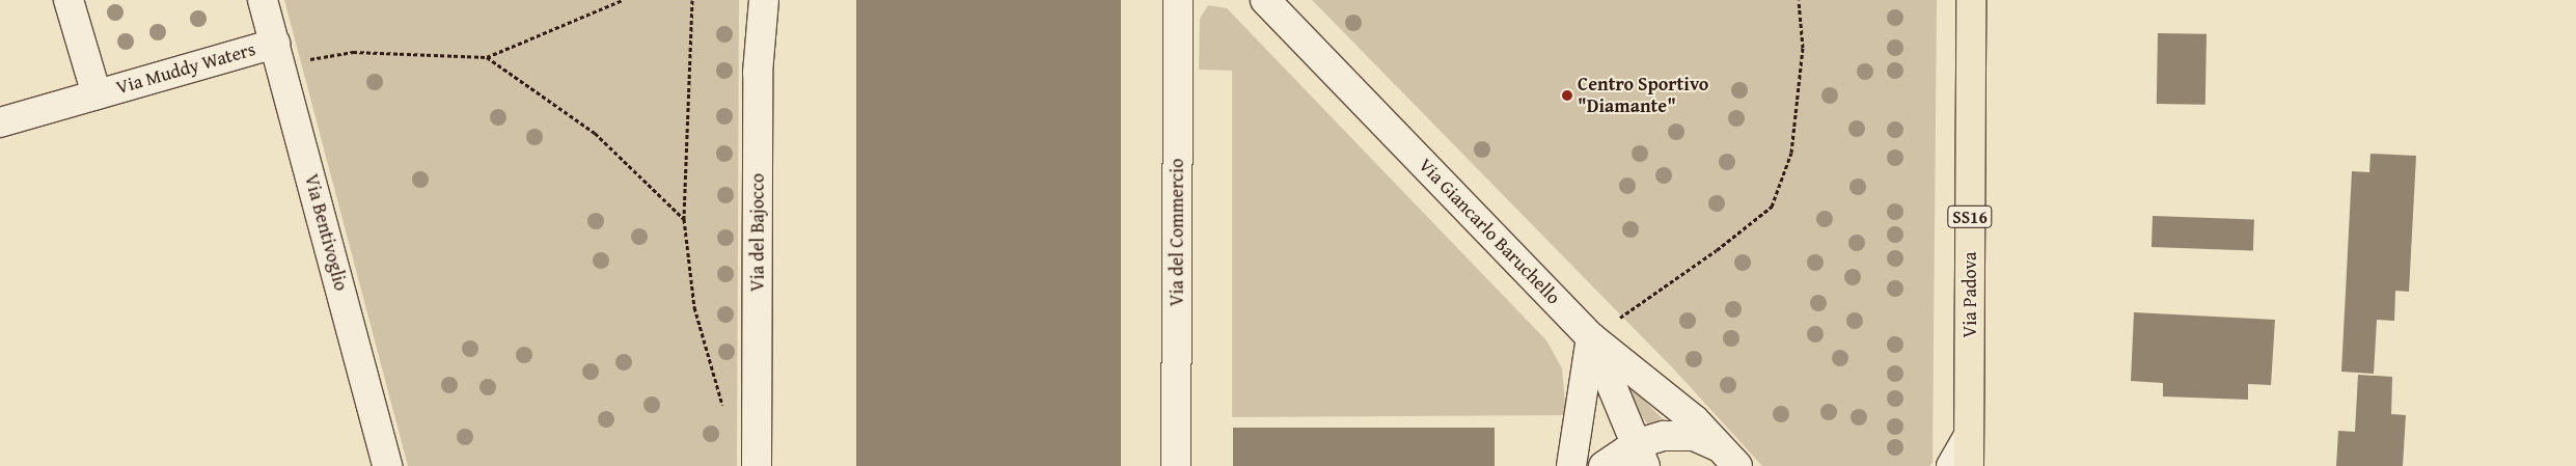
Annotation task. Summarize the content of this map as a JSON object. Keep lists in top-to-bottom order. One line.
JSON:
{"streets":{"main road":["SS16","Via Padova"],"street":["Via Muddy Waters","Via Giancarlo Baruchello","Via Bentivoglio","Via del Bajocco","Via del Commercio"]},"crossings":[["Via Muddy Waters","Via Bentivoglio"]],"places":["Centro Sportivo \"Diamante\""]}
